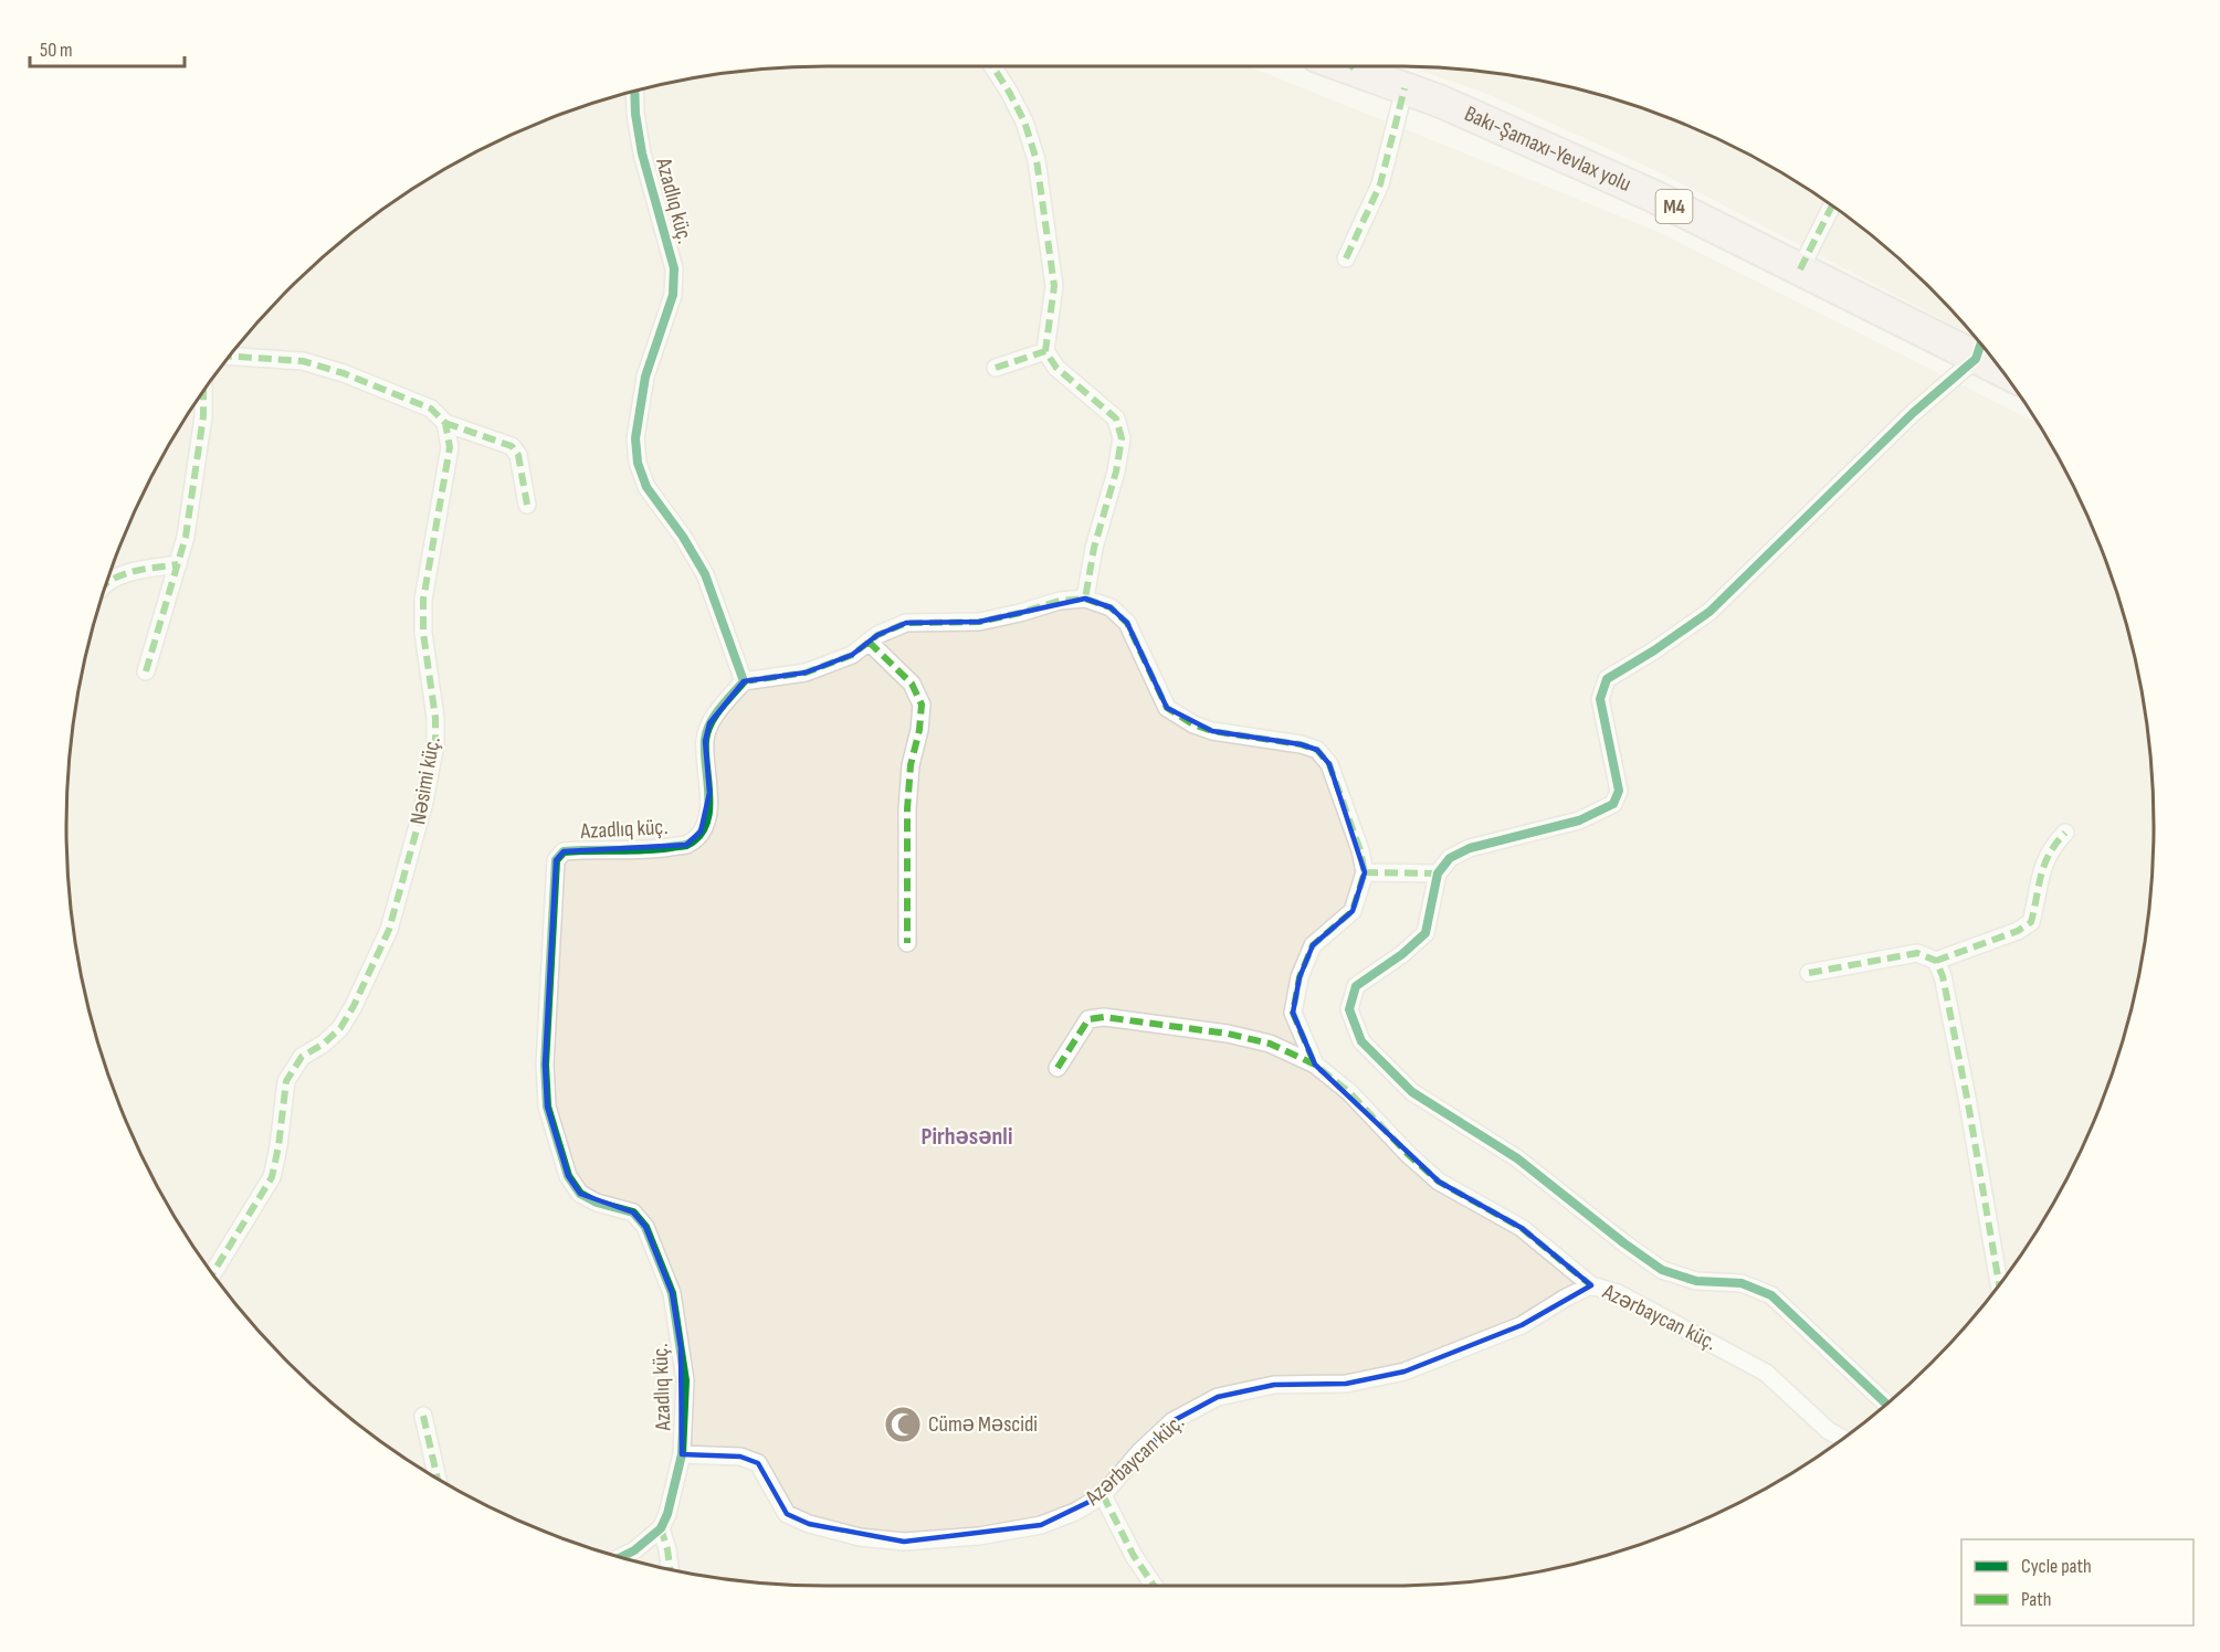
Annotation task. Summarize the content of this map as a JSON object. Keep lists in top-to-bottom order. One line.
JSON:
{"streets":{"highway":["Bakı-Şamaxı-Yevlax yolu","M4"],"street":["Azadlıq küç.","Nəsimi küç.","Azərbaycan küç."]},"crossings":[["Azadlıq küç.","Azərbaycan küç."]],"districts":["Pirhəsənli"],"places":{"mosque":["Cümə Məscidi"]},"legend":["Cycle path","Path"],"scale_bar":"50 m"}
